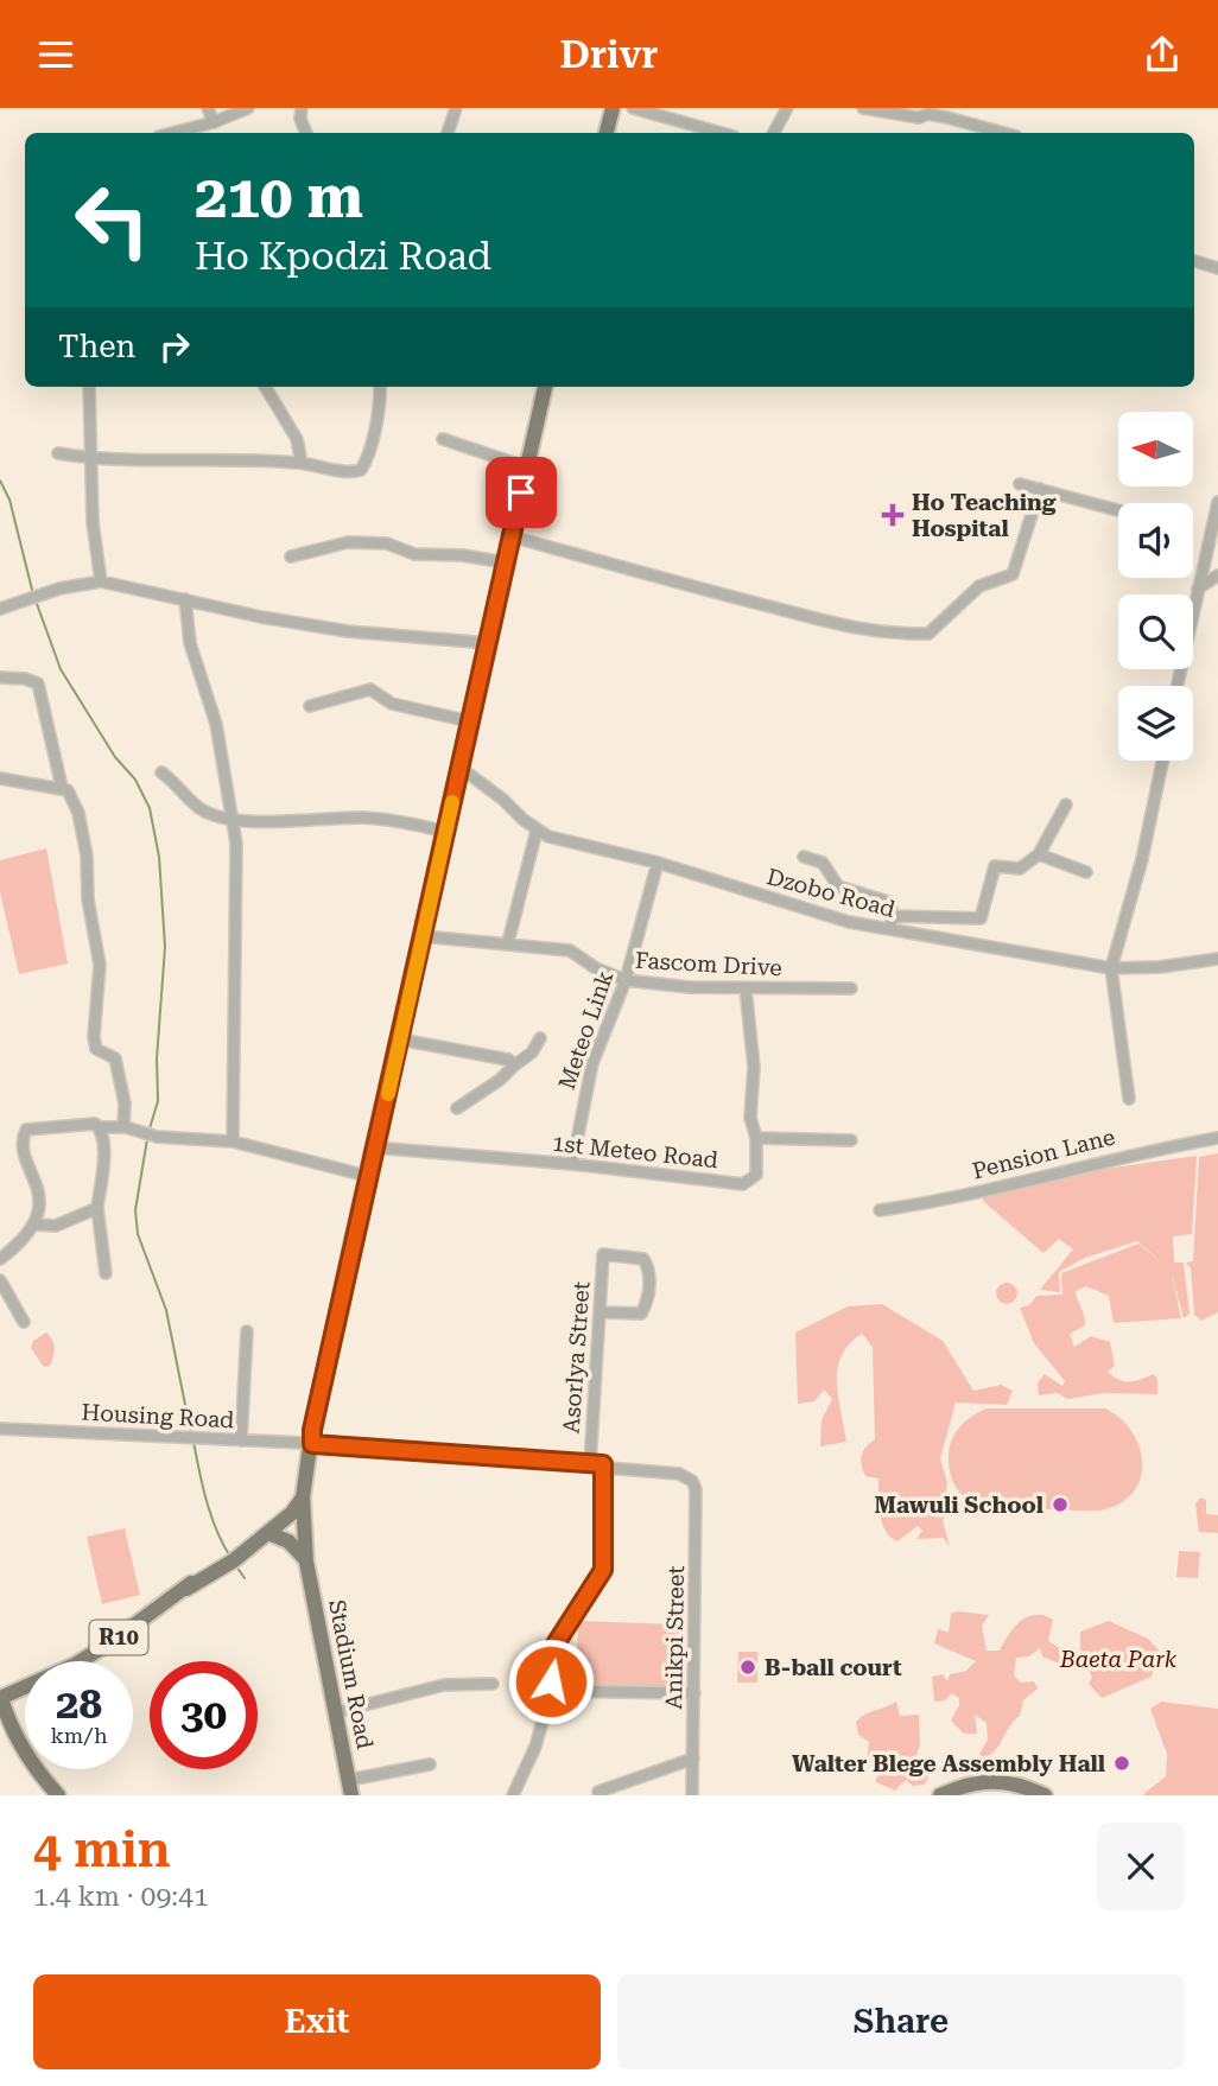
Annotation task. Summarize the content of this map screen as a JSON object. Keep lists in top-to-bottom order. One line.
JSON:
{"streets":{"main road":["R10","Stadium Road"],"street":["Dzobo Road","Fascom Drive","Meteo Link","1st Meteo Road","Pension Lane","Asorlya Street","Housing Road","Anikpi Street"]},"crossings":[["Dzobo Road","Meteo Link"],["Dzobo Road","R10"],["Fascom Drive","Meteo Link"],["Fascom Drive","R10"],["Meteo Link","1st Meteo Road"],["1st Meteo Road","R10"],["Asorlya Street","Housing Road"],["Housing Road","R10"],["Housing Road","Anikpi Street"],["R10","Stadium Road"]],"parks":["Baeta Park"],"places":{"health":["Ho Teaching Hospital"],"other":["Mawuli School","B-ball court","Walter Blege Assembly Hall"]},"north":"left","page":{"header":"Drivr","turn":["210 m","Ho Kpodzi Road"],"then":"Then","speed":"28 km/h","limit":"30","heading":["4 min","1.4 km · 09:41"],"buttons":["Exit","Share"]}}
